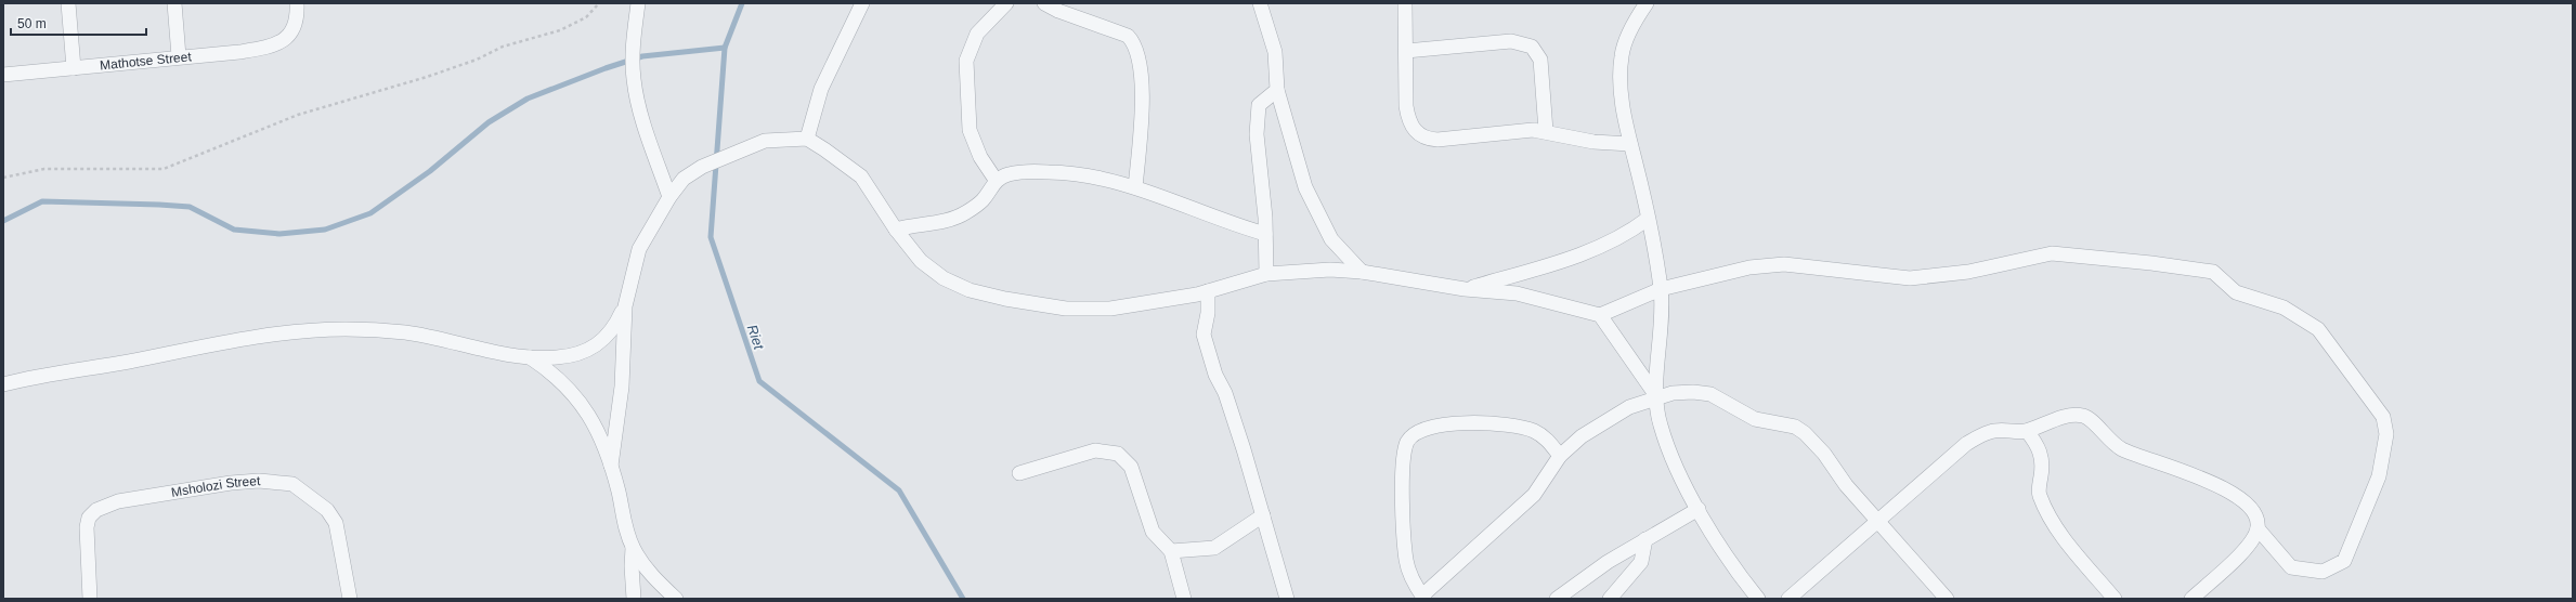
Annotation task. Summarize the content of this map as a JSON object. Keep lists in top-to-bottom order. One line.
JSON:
{"streets":{"street":["Mathotse Street","Msholozi Street"]},"water":["Riet"],"scale_bar":"50 m"}
